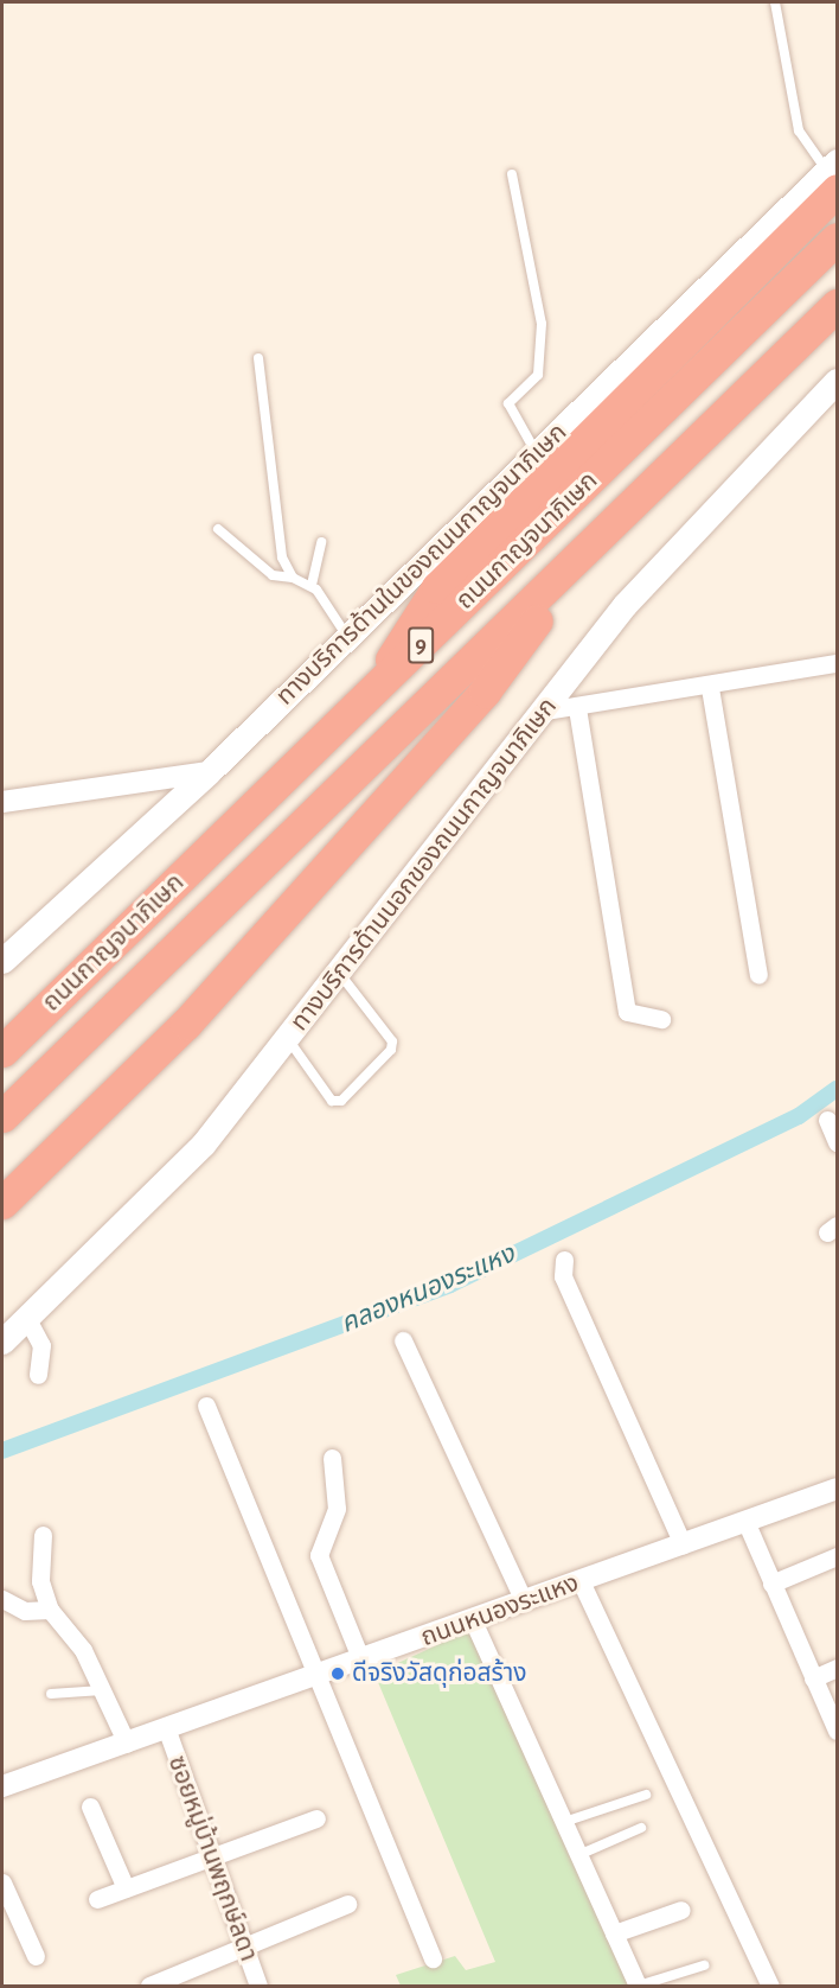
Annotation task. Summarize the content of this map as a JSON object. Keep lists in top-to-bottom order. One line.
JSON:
{"streets":{"highway":["ถนนกาญจนาภิเษก","9"],"main road":["ทางบริการด้านในของถนนกาญจนาภิเษก","ทางบริการด้านนอกของถนนกาญจนาภิเษก"],"street":["ถนนหนองระแหง","ซอยหมู่บ้านพฤกษ์ลดา"]},"crossings":[["ถนนหนองระแหง","ซอยหมู่บ้านพฤกษ์ลดา"]],"water":["คลองหนองระแหง"],"places":["ดีจริงวัสดุก่อสร้าง"]}
